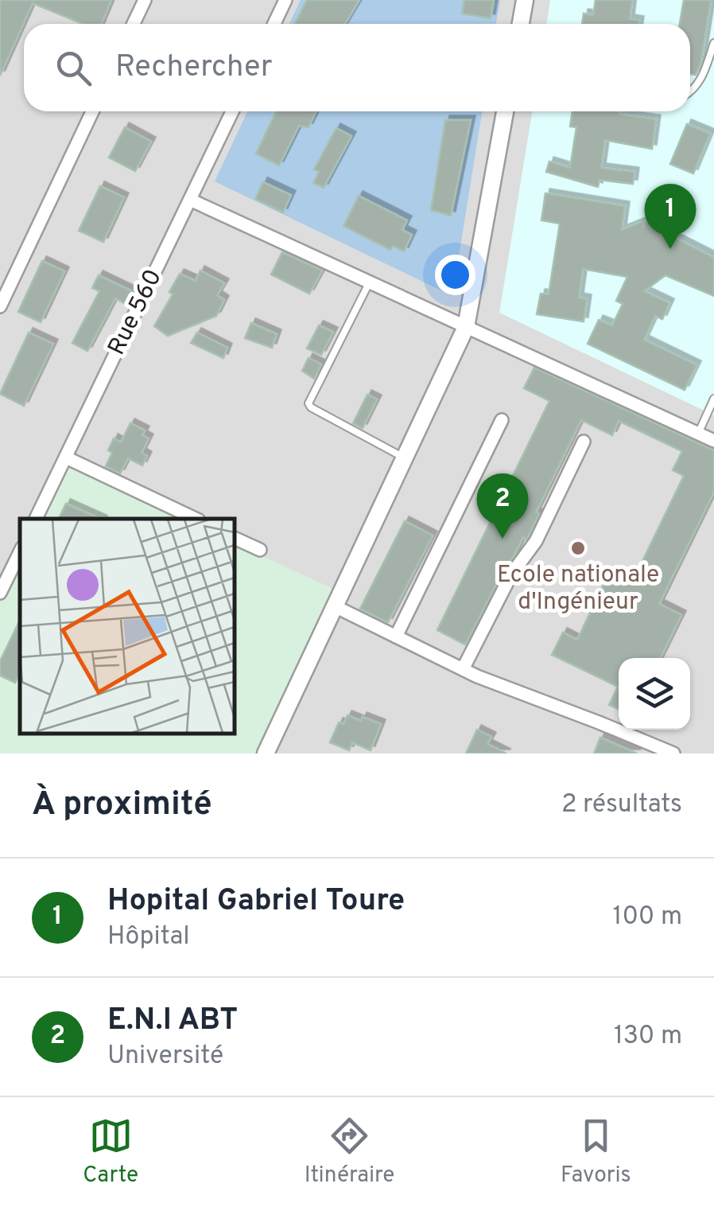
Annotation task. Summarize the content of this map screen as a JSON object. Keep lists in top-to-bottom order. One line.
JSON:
{"streets":{"street":["Rue 560"]},"places":["Ecole nationale d'Ingénieur"],"page":{"search":"Rechercher","pins":["1","2"],"heading":["À proximité","2 résultats"],"list":[{"mark":"1","name":"Hopital Gabriel Toure","note":"Hôpital","value":"100 m"},{"mark":"2","name":"E.N.I ABT","note":"Université","value":"130 m"}],"nav":["Carte","Itinéraire","Favoris"]}}
